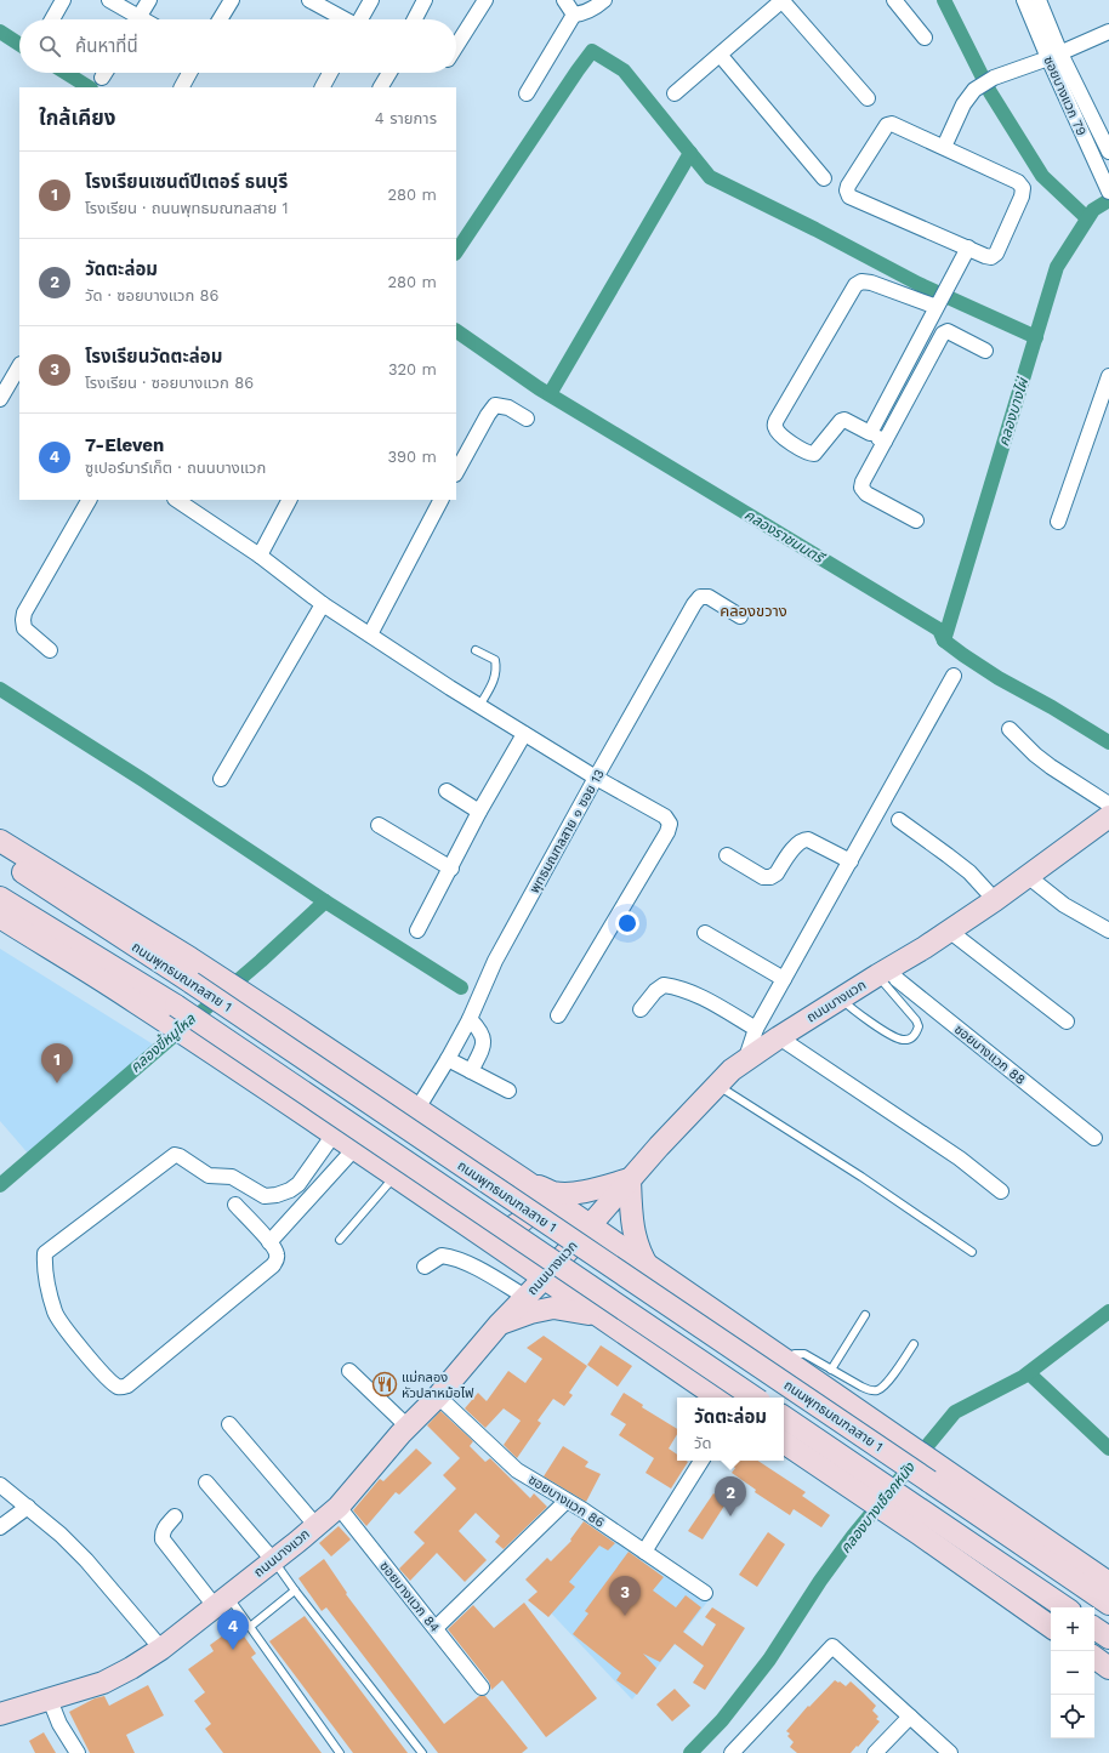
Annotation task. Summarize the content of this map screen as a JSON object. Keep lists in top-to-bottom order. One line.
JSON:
{"streets":{"main road":["ถนนพุทธมณฑลสาย 1","ถนนบางแวก"],"street":["ซอยบางแวก 79","พุทธมณฑลสาย ๑ ซอย 13","ซอยบางแวก 88","ซอยบางแวก 86","ซอยบางแวก 84"]},"crossings":[["พุทธมณฑลสาย ๑ ซอย 13","ถนนพุทธมณฑลสาย 1"],["ถนนพุทธมณฑลสาย 1","ถนนบางแวก"],["ถนนบางแวก","ซอยบางแวก 88"],["ถนนบางแวก","ซอยบางแวก 86"],["ถนนบางแวก","ซอยบางแวก 84"]],"districts":["คลองขวาง"],"water":["คลองบางไผ่","คลองราชมนตรี","คลองขี้หมูไหล","คลองบางเชือกหนัง"],"places":{"restaurant":["แม่กลอง หัวปลาหม้อไฟ"]},"page":{"search":"ค้นหาที่นี่","heading":["ใกล้เคียง","4 รายการ"],"list":[{"mark":"1","name":"โรงเรียนเซนต์ปีเตอร์ ธนบุรี","note":"โรงเรียน · ถนนพุทธมณฑลสาย 1","value":"280 m"},{"mark":"2","name":"วัดตะล่อม","note":"วัด · ซอยบางแวก 86","value":"280 m"},{"mark":"3","name":"โรงเรียนวัดตะล่อม","note":"โรงเรียน · ซอยบางแวก 86","value":"320 m"},{"mark":"4","name":"7-Eleven","note":"ซูเปอร์มาร์เก็ต · ถนนบางแวก","value":"390 m"}],"pins":["1","2","3","4"],"popup":["วัดตะล่อม","วัด"],"map_buttons":["+","−"]}}
